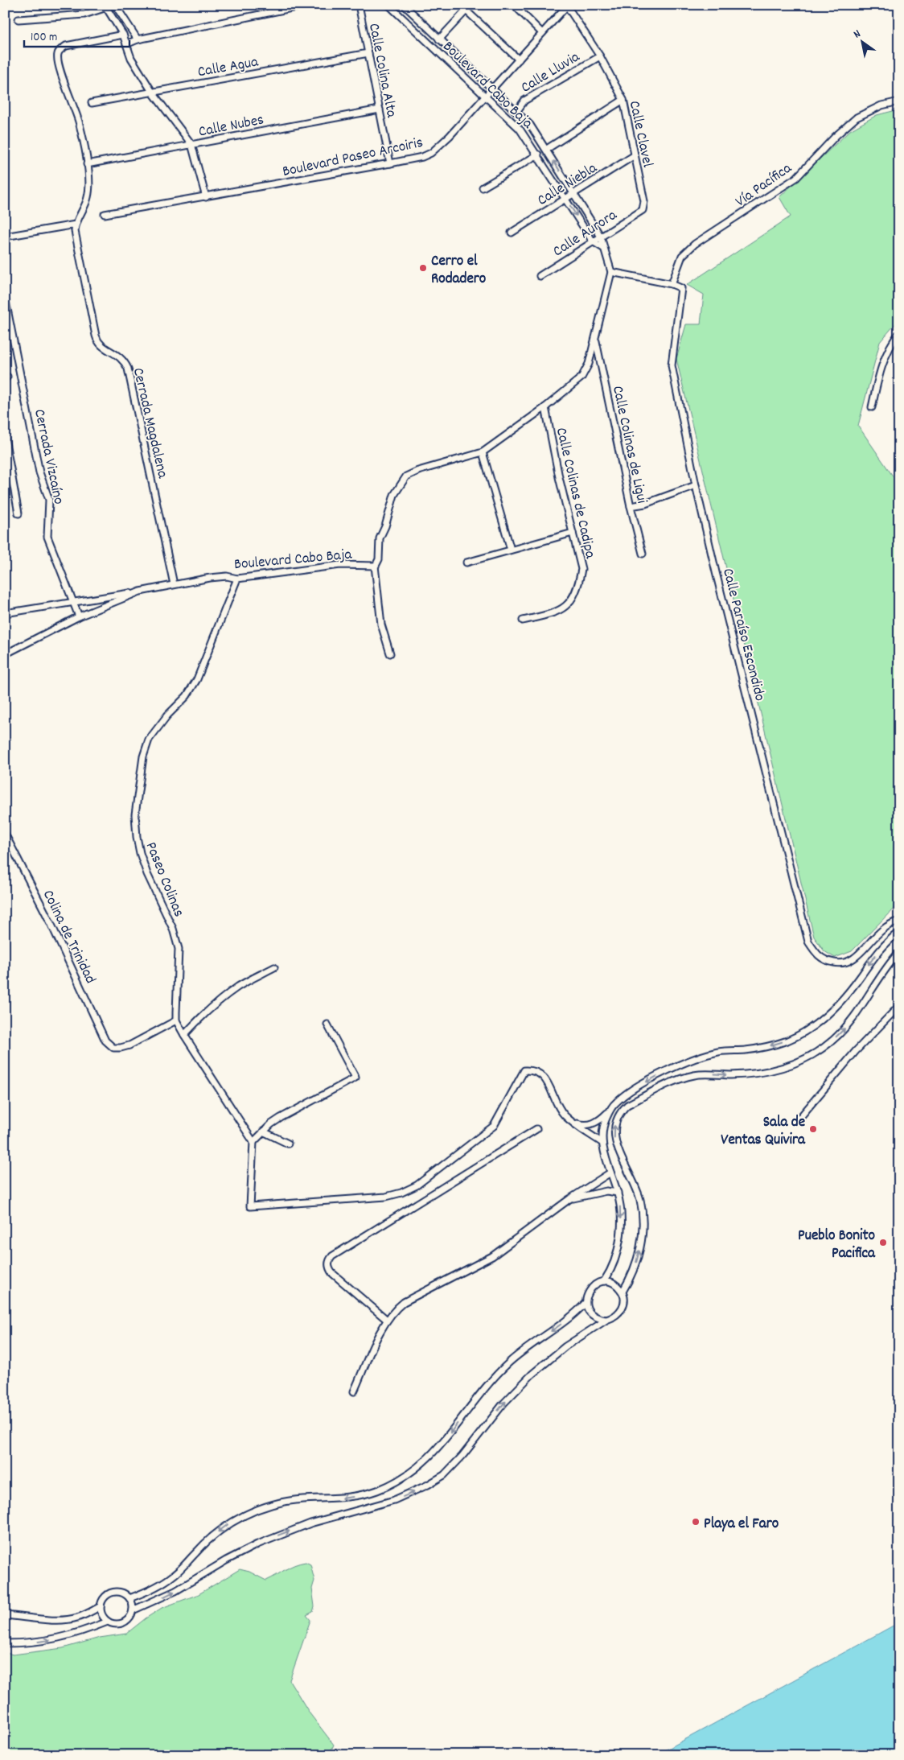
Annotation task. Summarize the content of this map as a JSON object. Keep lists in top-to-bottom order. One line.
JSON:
{"streets":{"street":["Calle Agua","Calle Colina Alta","Calle Lluvia","Boulevard Cabo Baja","Calle Nubes","Calle Clavel","Boulevard Paseo Arcoiris","Calle Niebla","Vía Pacífica","Calle Aurora","Cerrada Magdalena","Calle Colinas de Ligui","Cerrada Vizcaíno","Calle Colinas de Cadipa","Calle Paraíso Escondido","Paseo Colinas","Colina de Trinidad"]},"crossings":[["Calle Agua","Calle Colina Alta"],["Calle Colina Alta","Calle Nubes"],["Calle Colina Alta","Boulevard Paseo Arcoiris"],["Calle Lluvia","Boulevard Cabo Baja"],["Calle Lluvia","Calle Clavel"],["Boulevard Cabo Baja","Boulevard Paseo Arcoiris"],["Boulevard Cabo Baja","Calle Niebla"],["Boulevard Cabo Baja","Calle Aurora"],["Boulevard Cabo Baja","Cerrada Magdalena"],["Boulevard Cabo Baja","Cerrada Vizcaíno"],["Boulevard Cabo Baja","Paseo Colinas"],["Calle Clavel","Boulevard Paseo Arcoiris"],["Calle Clavel","Calle Niebla"],["Calle Clavel","Calle Aurora"],["Vía Pacífica","Calle Paraíso Escondido"],["Paseo Colinas","Colina de Trinidad"]],"places":["Cerro el Rodadero","Sala de Ventas Quivira","Pueblo Bonito Pacifica","Playa el Faro"],"scale_bar":"100 m","north":"top left"}
